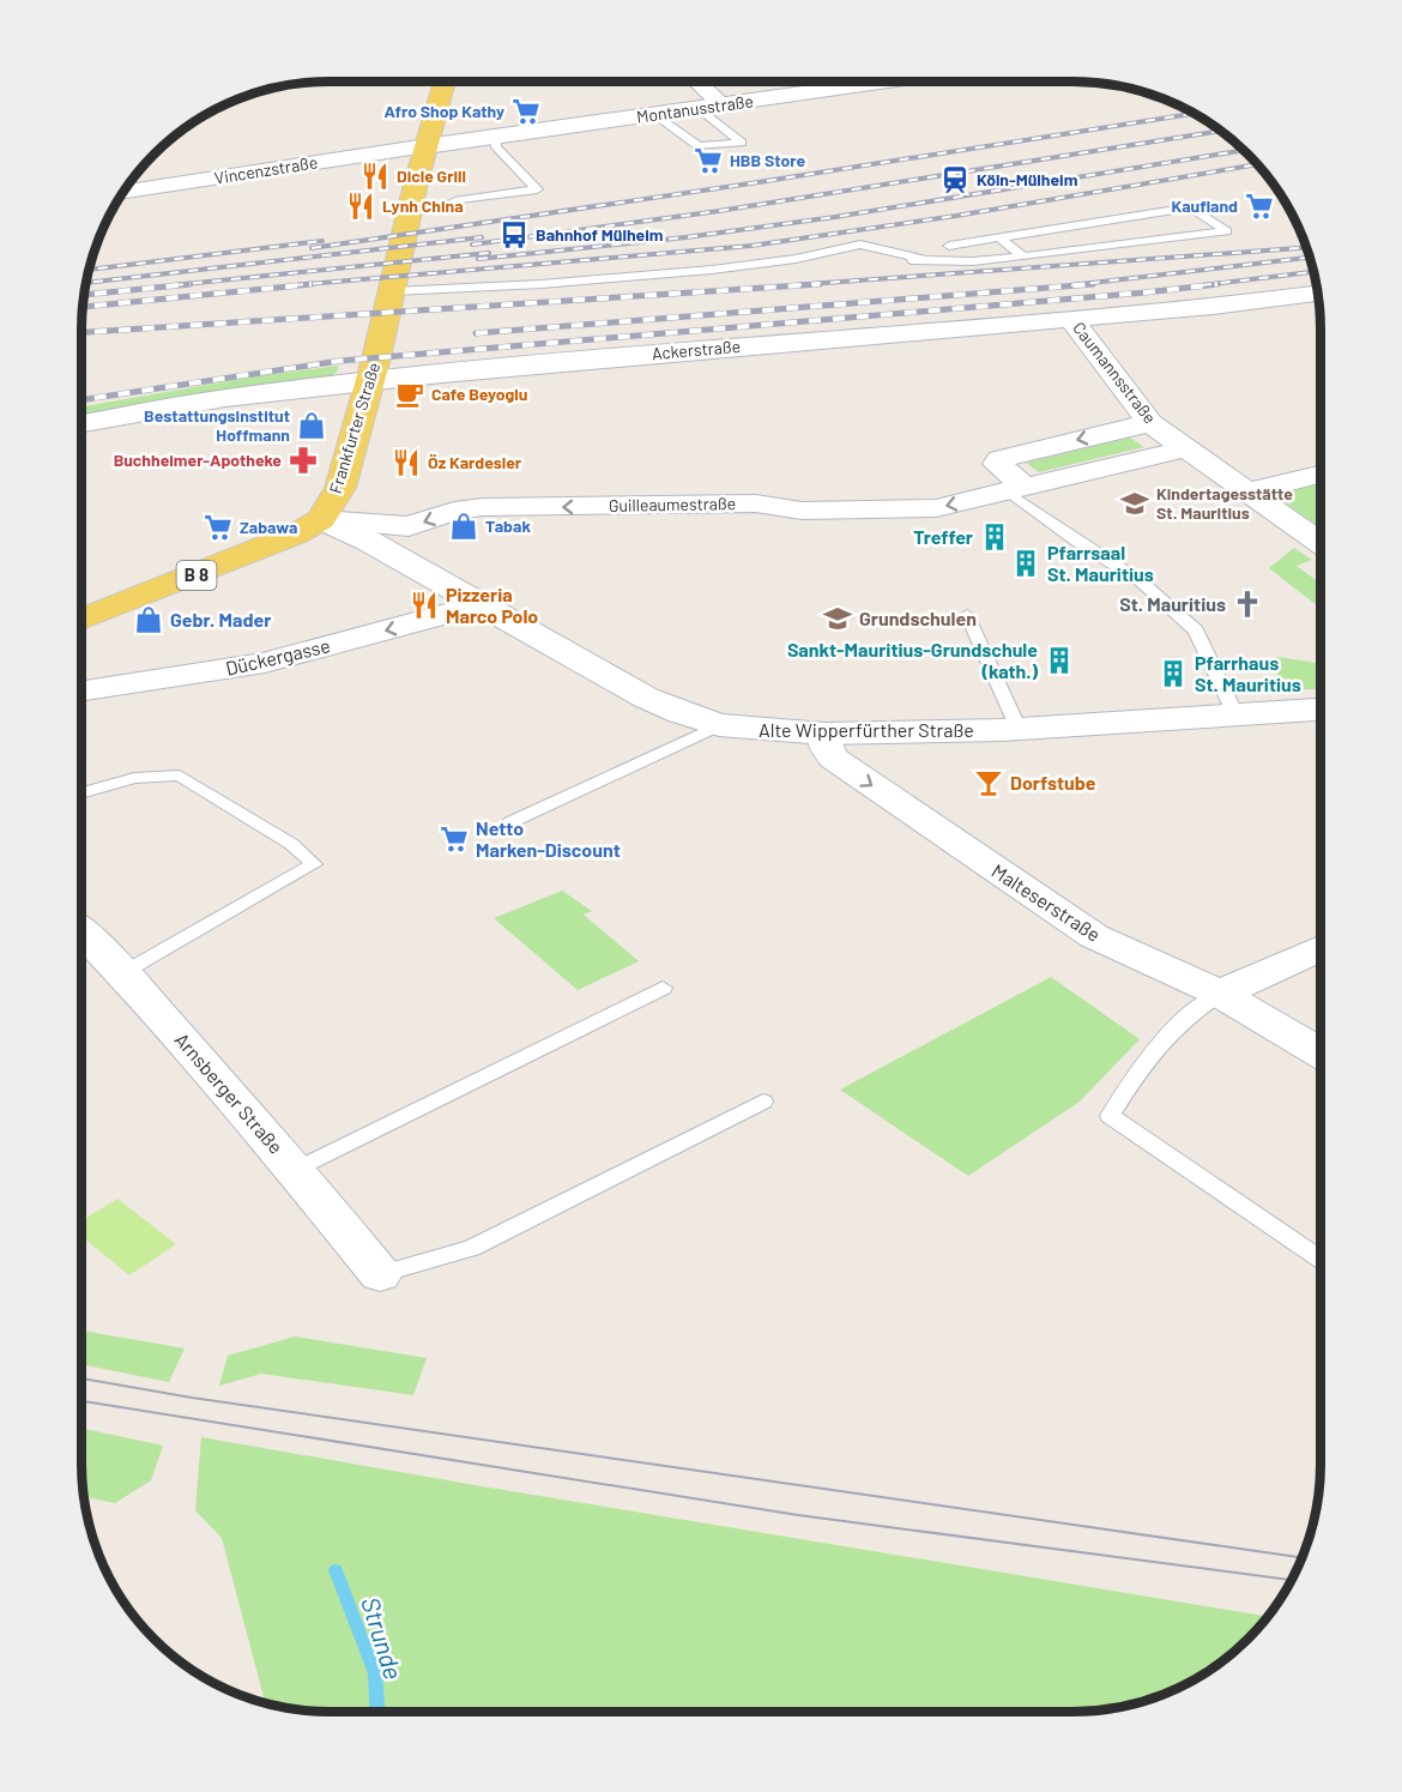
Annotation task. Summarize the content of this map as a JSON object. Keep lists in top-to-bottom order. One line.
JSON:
{"streets":{"main road":["Frankfurter Straße","B 8"],"street":["Montanusstraße","Vincenzstraße","Ackerstraße","Caumannsstraße","Guilleaumestraße","Dückergasse","Alte Wipperfürther Straße","Malteserstraße","Arnsberger Straße"]},"crossings":[["Montanusstraße","Vincenzstraße"],["Montanusstraße","Frankfurter Straße"],["Vincenzstraße","Frankfurter Straße"],["Ackerstraße","Caumannsstraße"],["Ackerstraße","Frankfurter Straße"],["Caumannsstraße","Guilleaumestraße"],["Frankfurter Straße","Guilleaumestraße"],["Frankfurter Straße","Alte Wipperfürther Straße"],["Guilleaumestraße","Alte Wipperfürther Straße"],["Dückergasse","Alte Wipperfürther Straße"],["Alte Wipperfürther Straße","Malteserstraße"]],"one_way":["Guilleaumestraße","Dückergasse","Malteserstraße"],"water":["Strunde"],"places":{"supermarket":["Afro Shop Kathy","HBB Store","Kaufland","Zabawa","Netto Marken-Discount"],"restaurant":["Dicle Grill","Lynh China","Öz Kardesler","Pizzeria Marco Polo"],"station":["Köln-Mülheim"],"bus stop":["Bahnhof Mülheim"],"cafe":["Cafe Beyoglu"],"shop":["Bestattungsinstitut Hoffmann","Tabak","Gebr. Mader"],"pharmacy":["Buchheimer-Apotheke"],"school or university":["Kindertagesstätte St. Mauritius","Grundschulen"],"building":["Treffer","Pfarrsaal St. Mauritius","Sankt-Mauritius-Grundschule (kath.)","Pfarrhaus St. Mauritius"],"church":["St. Mauritius"],"bar":["Dorfstube"]}}
